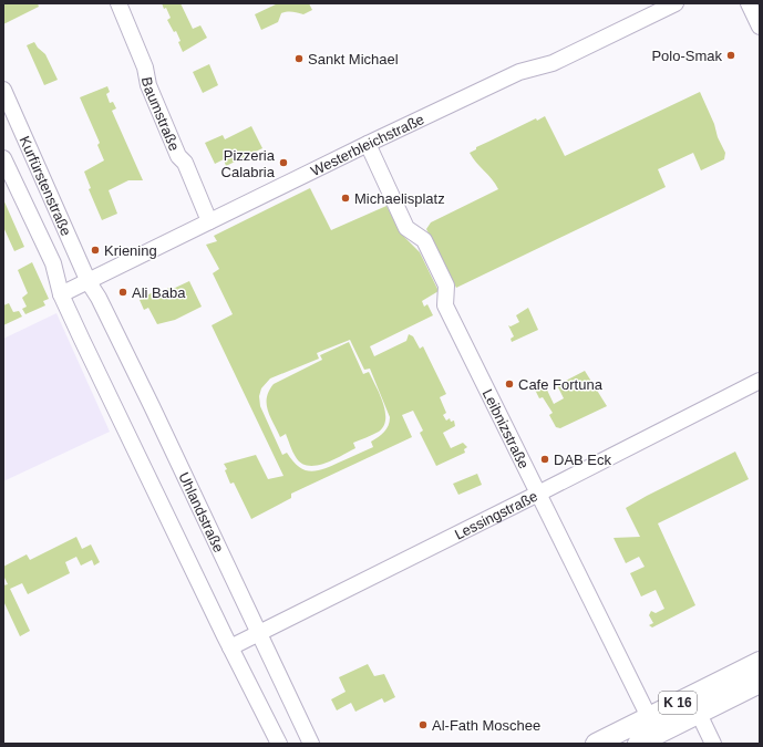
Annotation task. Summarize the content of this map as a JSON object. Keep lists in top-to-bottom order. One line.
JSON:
{"streets":{"main road":["K 16"],"street":["Baumstraße","Westerbleichstraße","Kurfürstenstraße","Leibnizstraße","Uhlandstraße","Lessingstraße"]},"crossings":[["Baumstraße","Westerbleichstraße"],["Westerbleichstraße","Kurfürstenstraße"],["Westerbleichstraße","Leibnizstraße"],["Westerbleichstraße","Uhlandstraße"],["Kurfürstenstraße","Uhlandstraße"],["Leibnizstraße","Lessingstraße"],["Leibnizstraße","K 16"],["Uhlandstraße","Lessingstraße"]],"places":["Polo-Smak","Sankt Michael","Pizzeria Calabria","Michaelisplatz","Kriening","Ali Baba","Cafe Fortuna","DAB Eck","Al-Fath Moschee"]}
